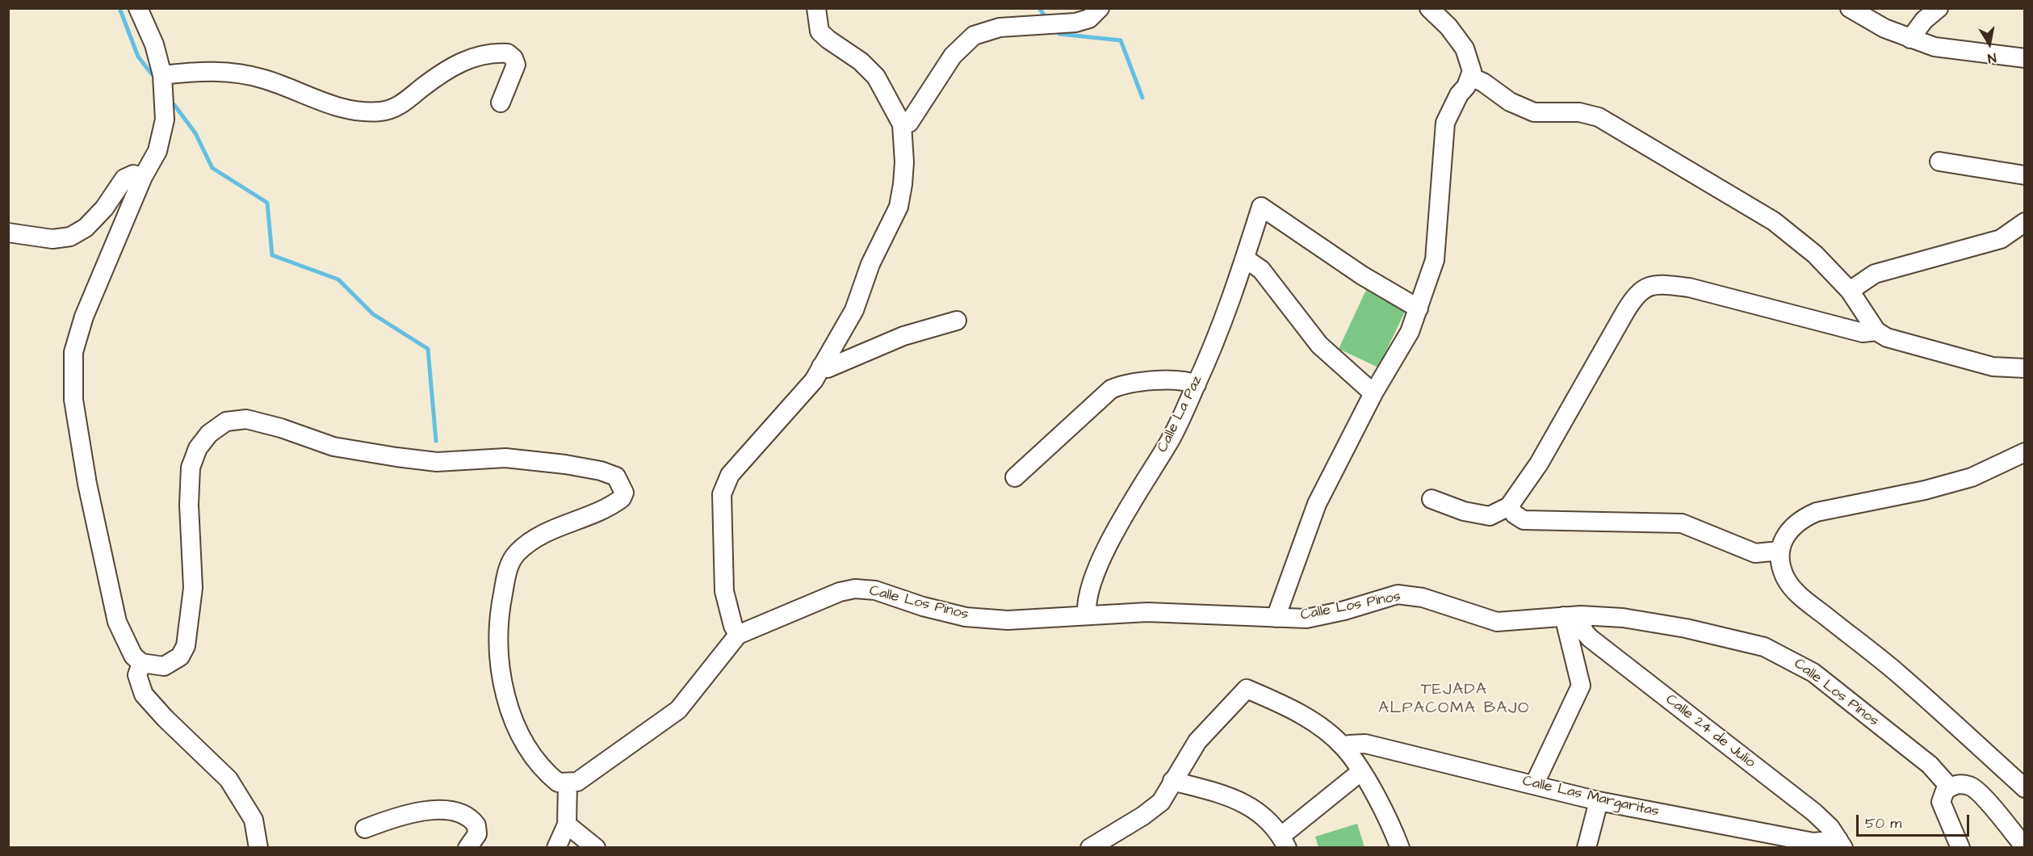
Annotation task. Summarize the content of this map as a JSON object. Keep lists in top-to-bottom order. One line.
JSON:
{"streets":{"street":["Calle La Paz","Calle Los Pinos","Calle 24 de Julio","Calle Las Margaritas"]},"crossings":[["Calle La Paz","Calle Los Pinos"],["Calle Los Pinos","Calle 24 de Julio"],["Calle 24 de Julio","Calle Las Margaritas"]],"districts":["TEJADA ALPACOMA BAJO"],"scale_bar":"50 m","north":"bottom"}
